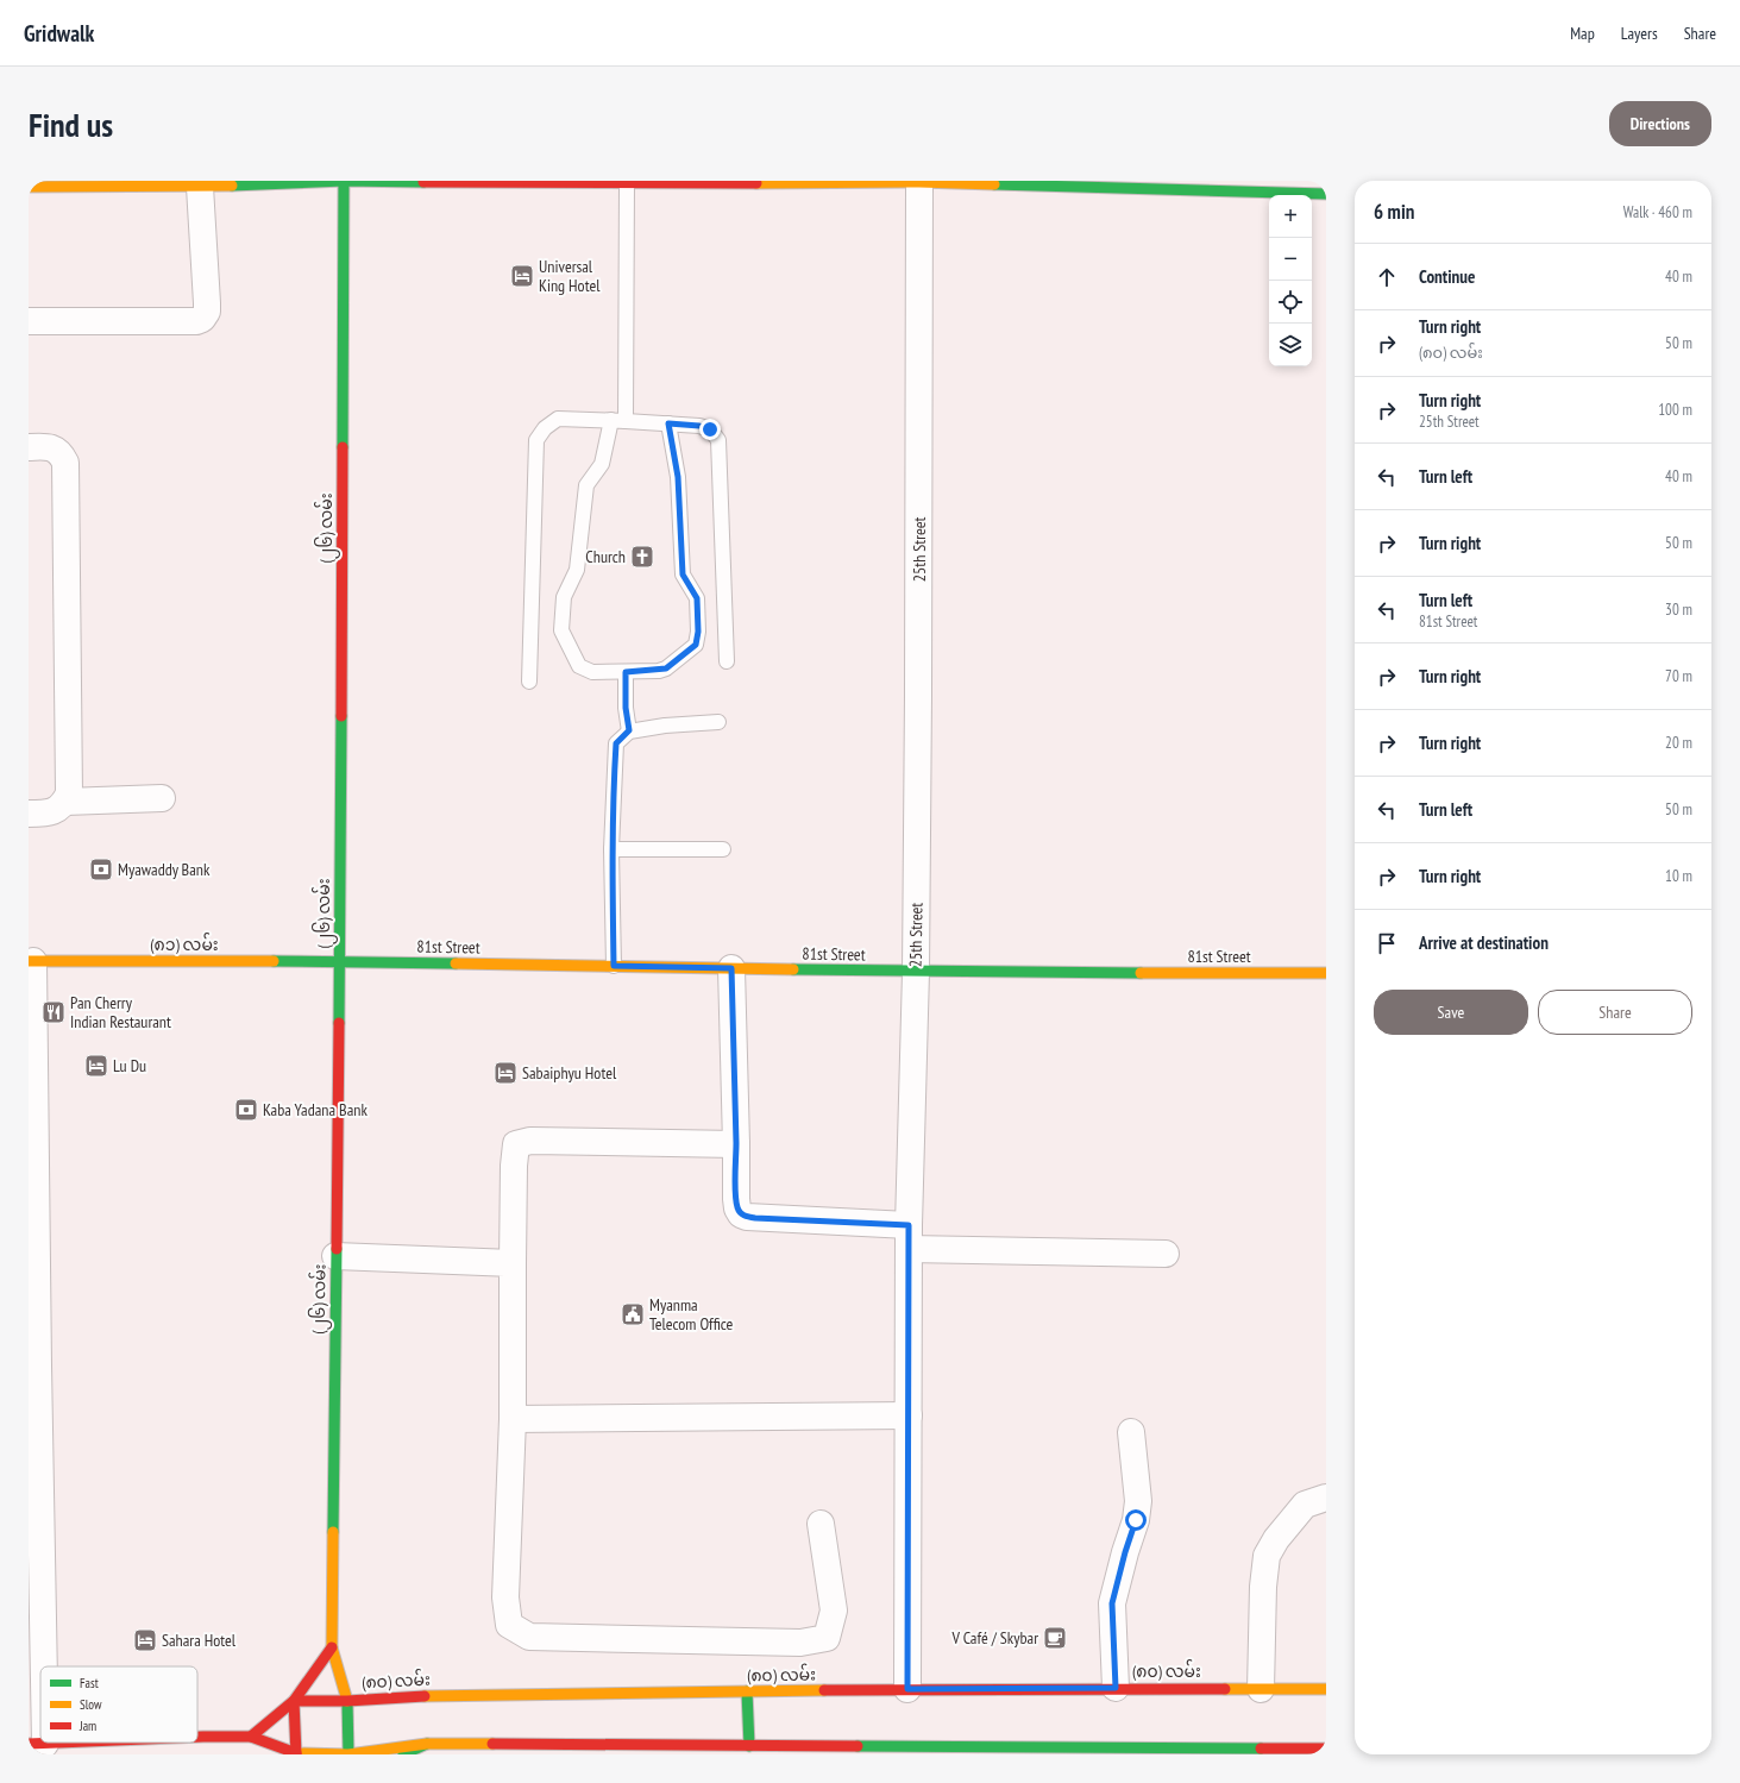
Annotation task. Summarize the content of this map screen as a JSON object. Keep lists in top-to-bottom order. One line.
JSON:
{"streets":{"main road":["(၂၆) လမ်း","(၈၁) လမ်း","81st Street","(၈၀) လမ်း"],"street":["25th Street"]},"crossings":[["(၂၆) လမ်း","(၈၁) လမ်း"],["(၂၆) လမ်း","81st Street"],["(၂၆) လမ်း","(၈၀) လမ်း"],["25th Street","81st Street"],["25th Street","(၈၀) လမ်း"],["(၈၁) လမ်း","81st Street"]],"places":{"hotel":["Universal King Hotel","Lu Du","Sabaiphyu Hotel","Sahara Hotel"],"church":["Church"],"bank":["Myawaddy Bank","Kaba Yadana Bank"],"restaurant":["Pan Cherry Indian Restaurant"],"public building":["Myanma Telecom Office"],"cafe":["V Café / Skybar"]},"legend":["Fast","Slow","Jam"],"page":{"header":"Gridwalk","nav":["Map","Layers","Share"],"buttons":["Directions",["Save","Share"]],"title":"Find us","heading":["6 min","Walk · 460 m"],"map_buttons":["+","−"],"list":[["Continue","40 m"],["Turn right","(၈၀) လမ်း","50 m"],["Turn right","25th Street","100 m"],["Turn left","40 m"],["Turn right","50 m"],["Turn left","81st Street","30 m"],["Turn right","70 m"],["Turn right","20 m"],["Turn left","50 m"],["Turn right","10 m"],"Arrive at destination"]}}
